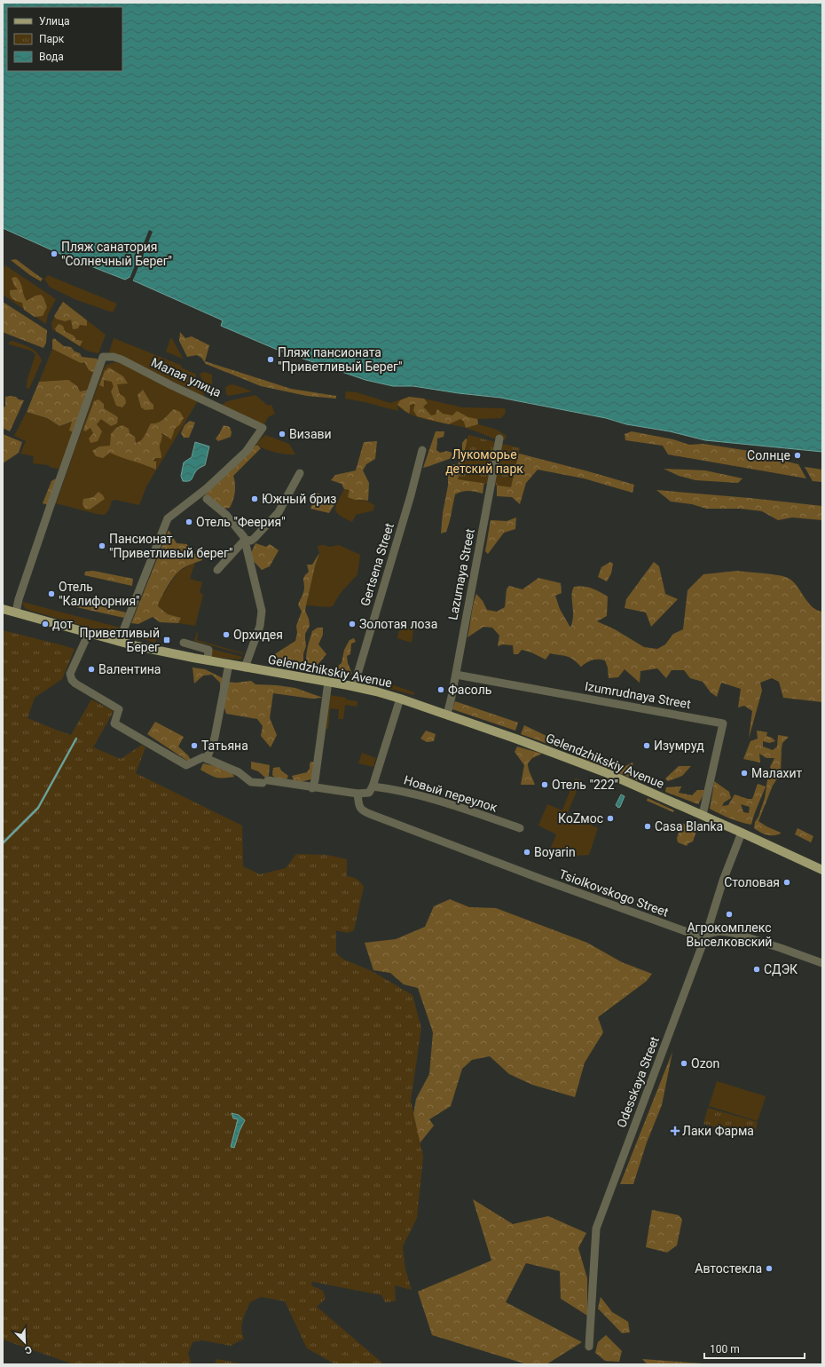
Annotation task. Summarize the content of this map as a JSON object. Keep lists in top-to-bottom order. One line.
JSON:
{"streets":{"main road":["Gelendzhikskiy Avenue"],"street":["Малая улица","Gertsena Street","Lazurnaya Street","Izumrudnaya Street","Новый переулок","Tsiolkovskogo Street","Odesskaya Street"]},"crossings":[["Малая улица","Gelendzhikskiy Avenue"],["Gertsena Street","Gelendzhikskiy Avenue"],["Lazurnaya Street","Gelendzhikskiy Avenue"],["Lazurnaya Street","Izumrudnaya Street"],["Gelendzhikskiy Avenue","Izumrudnaya Street"],["Tsiolkovskogo Street","Odesskaya Street"]],"parks":["Лукоморье детский парк"],"places":{"other":["Пляж санатория \"Солнечный Берег\"","Пляж пансионата \"Приветливый Берег\"","Визави","Солнце","Южный бриз","Отель \"Феерия\"","Пансионат \"Приветливый берег\"","Отель \"Калифорния\"","дот","Золотая лоза","Орхидея","Валентина","Фасоль","Татьяна","Изумруд","Малахит","Отель \"222\"","КоZмос","Casa Blanka","Boyarin","Столовая","Агрокомплекс Выселковский","СДЭК","Ozon","Автостекла"],"transit":["Приветливый Берег"],"health":["Лаки Фарма"]},"legend":["Улица","Парк","Вода"],"scale_bar":"100 m","north":"bottom right"}
